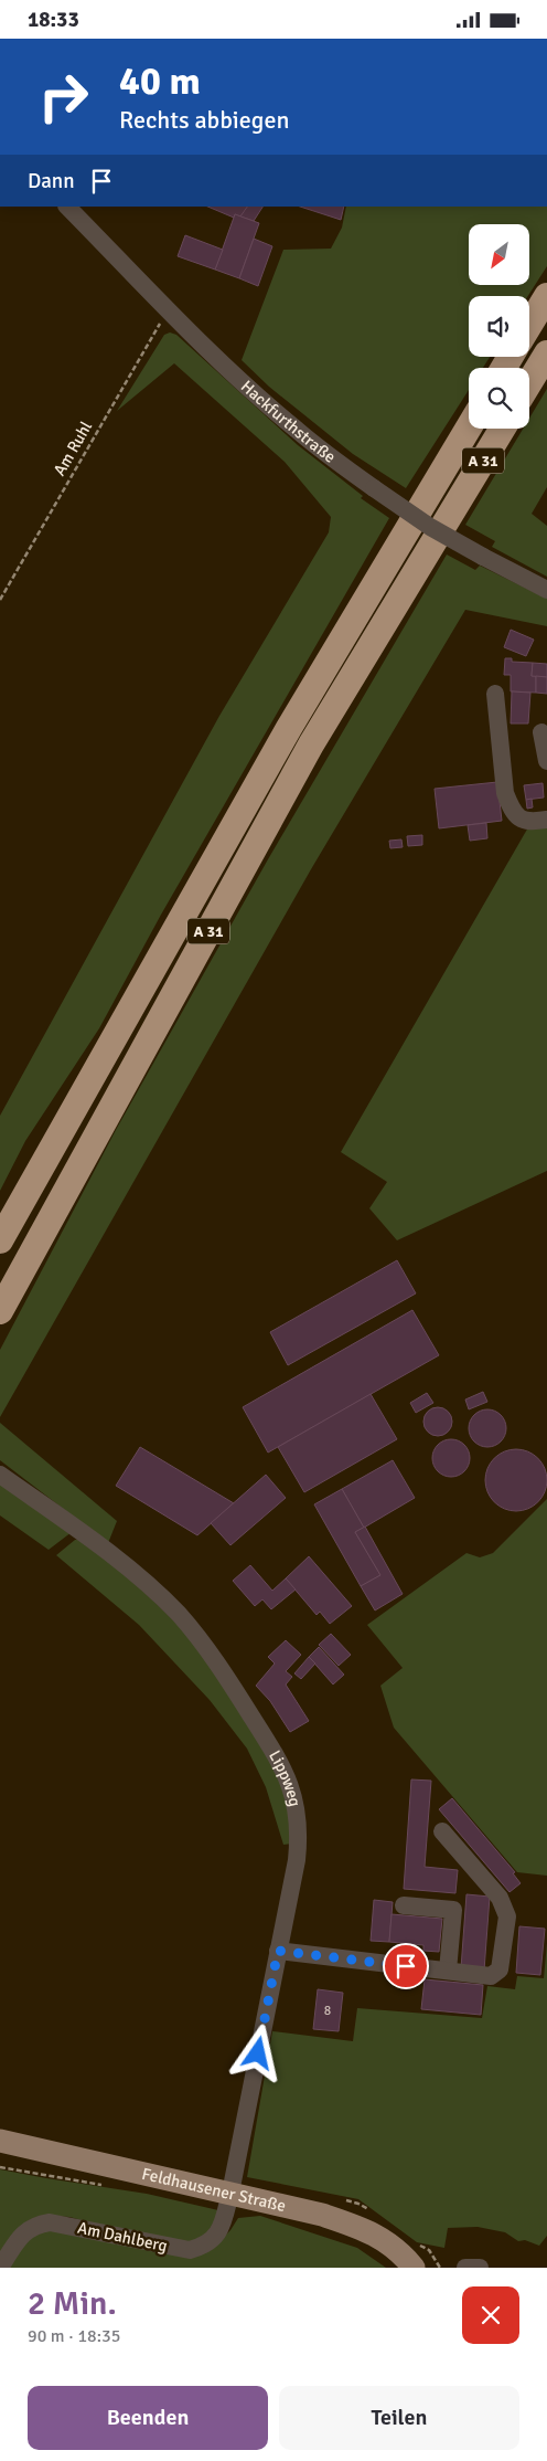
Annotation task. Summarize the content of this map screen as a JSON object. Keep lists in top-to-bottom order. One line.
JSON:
{"streets":{"highway":["A 31"],"main road":["Feldhausener Straße"],"street":["Hackfurthstraße","Lippweg","Am Dahlberg"],"path":["Am Ruhl"]},"crossings":[["Hackfurthstraße","Am Ruhl"],["Lippweg","Feldhausener Straße"],["Lippweg","Am Dahlberg"],["Feldhausener Straße","Am Dahlberg"]],"house_numbers":["8"],"north":"bottom left","page":{"status":"18:33","turn":["40 m","Rechts abbiegen"],"then":"Dann","heading":["2 Min.","90 m · 18:35"],"buttons":["Beenden","Teilen"]}}
